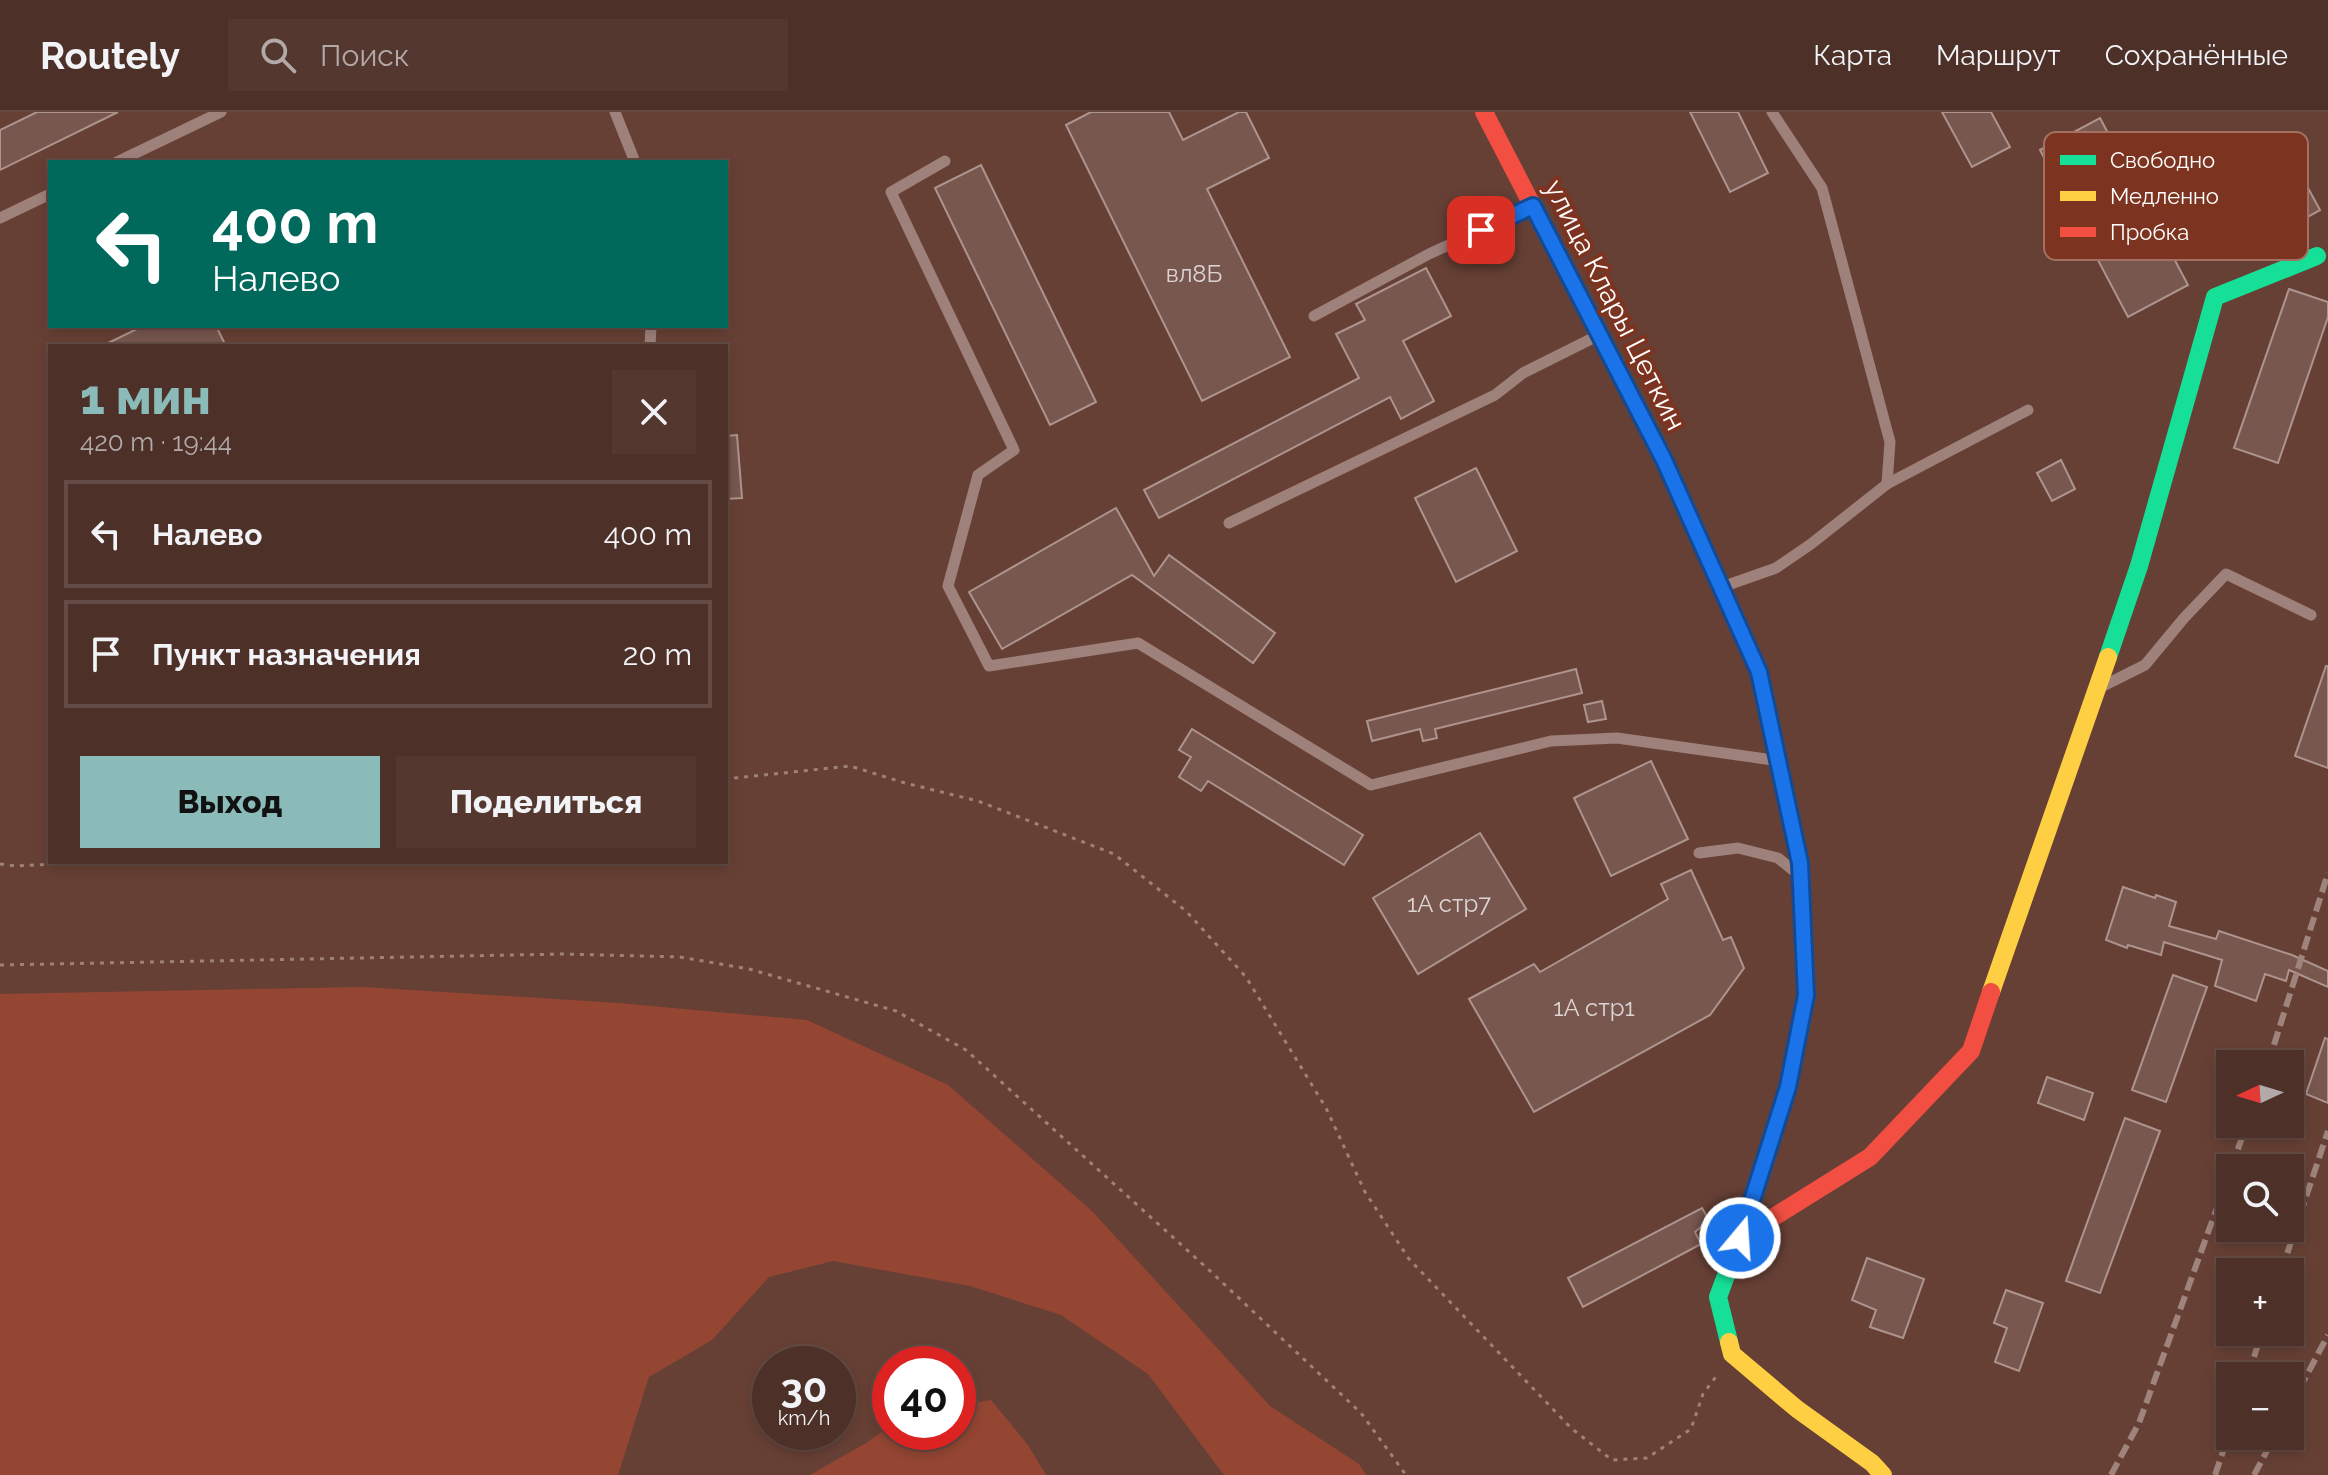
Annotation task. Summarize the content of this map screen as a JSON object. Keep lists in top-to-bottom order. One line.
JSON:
{"streets":{"street":["улица Клары Цеткин"]},"house_numbers":["вл8Б","1А стр7","1А стр1"],"legend":["Свободно","Медленно","Пробка"],"north":"left","page":{"header":"Routely","search":"Поиск","nav":["Карта","Маршрут","Сохранённые"],"turn":["400 m","Налево"],"heading":["1 мин","420 m · 19:44"],"list":[{"name":"Налево","value":"400 m"},{"name":"Пункт назначения","value":"20 m"}],"buttons":["Выход","Поделиться"],"map_buttons":["+","−"],"speed":"30 km/h","limit":"40"}}
